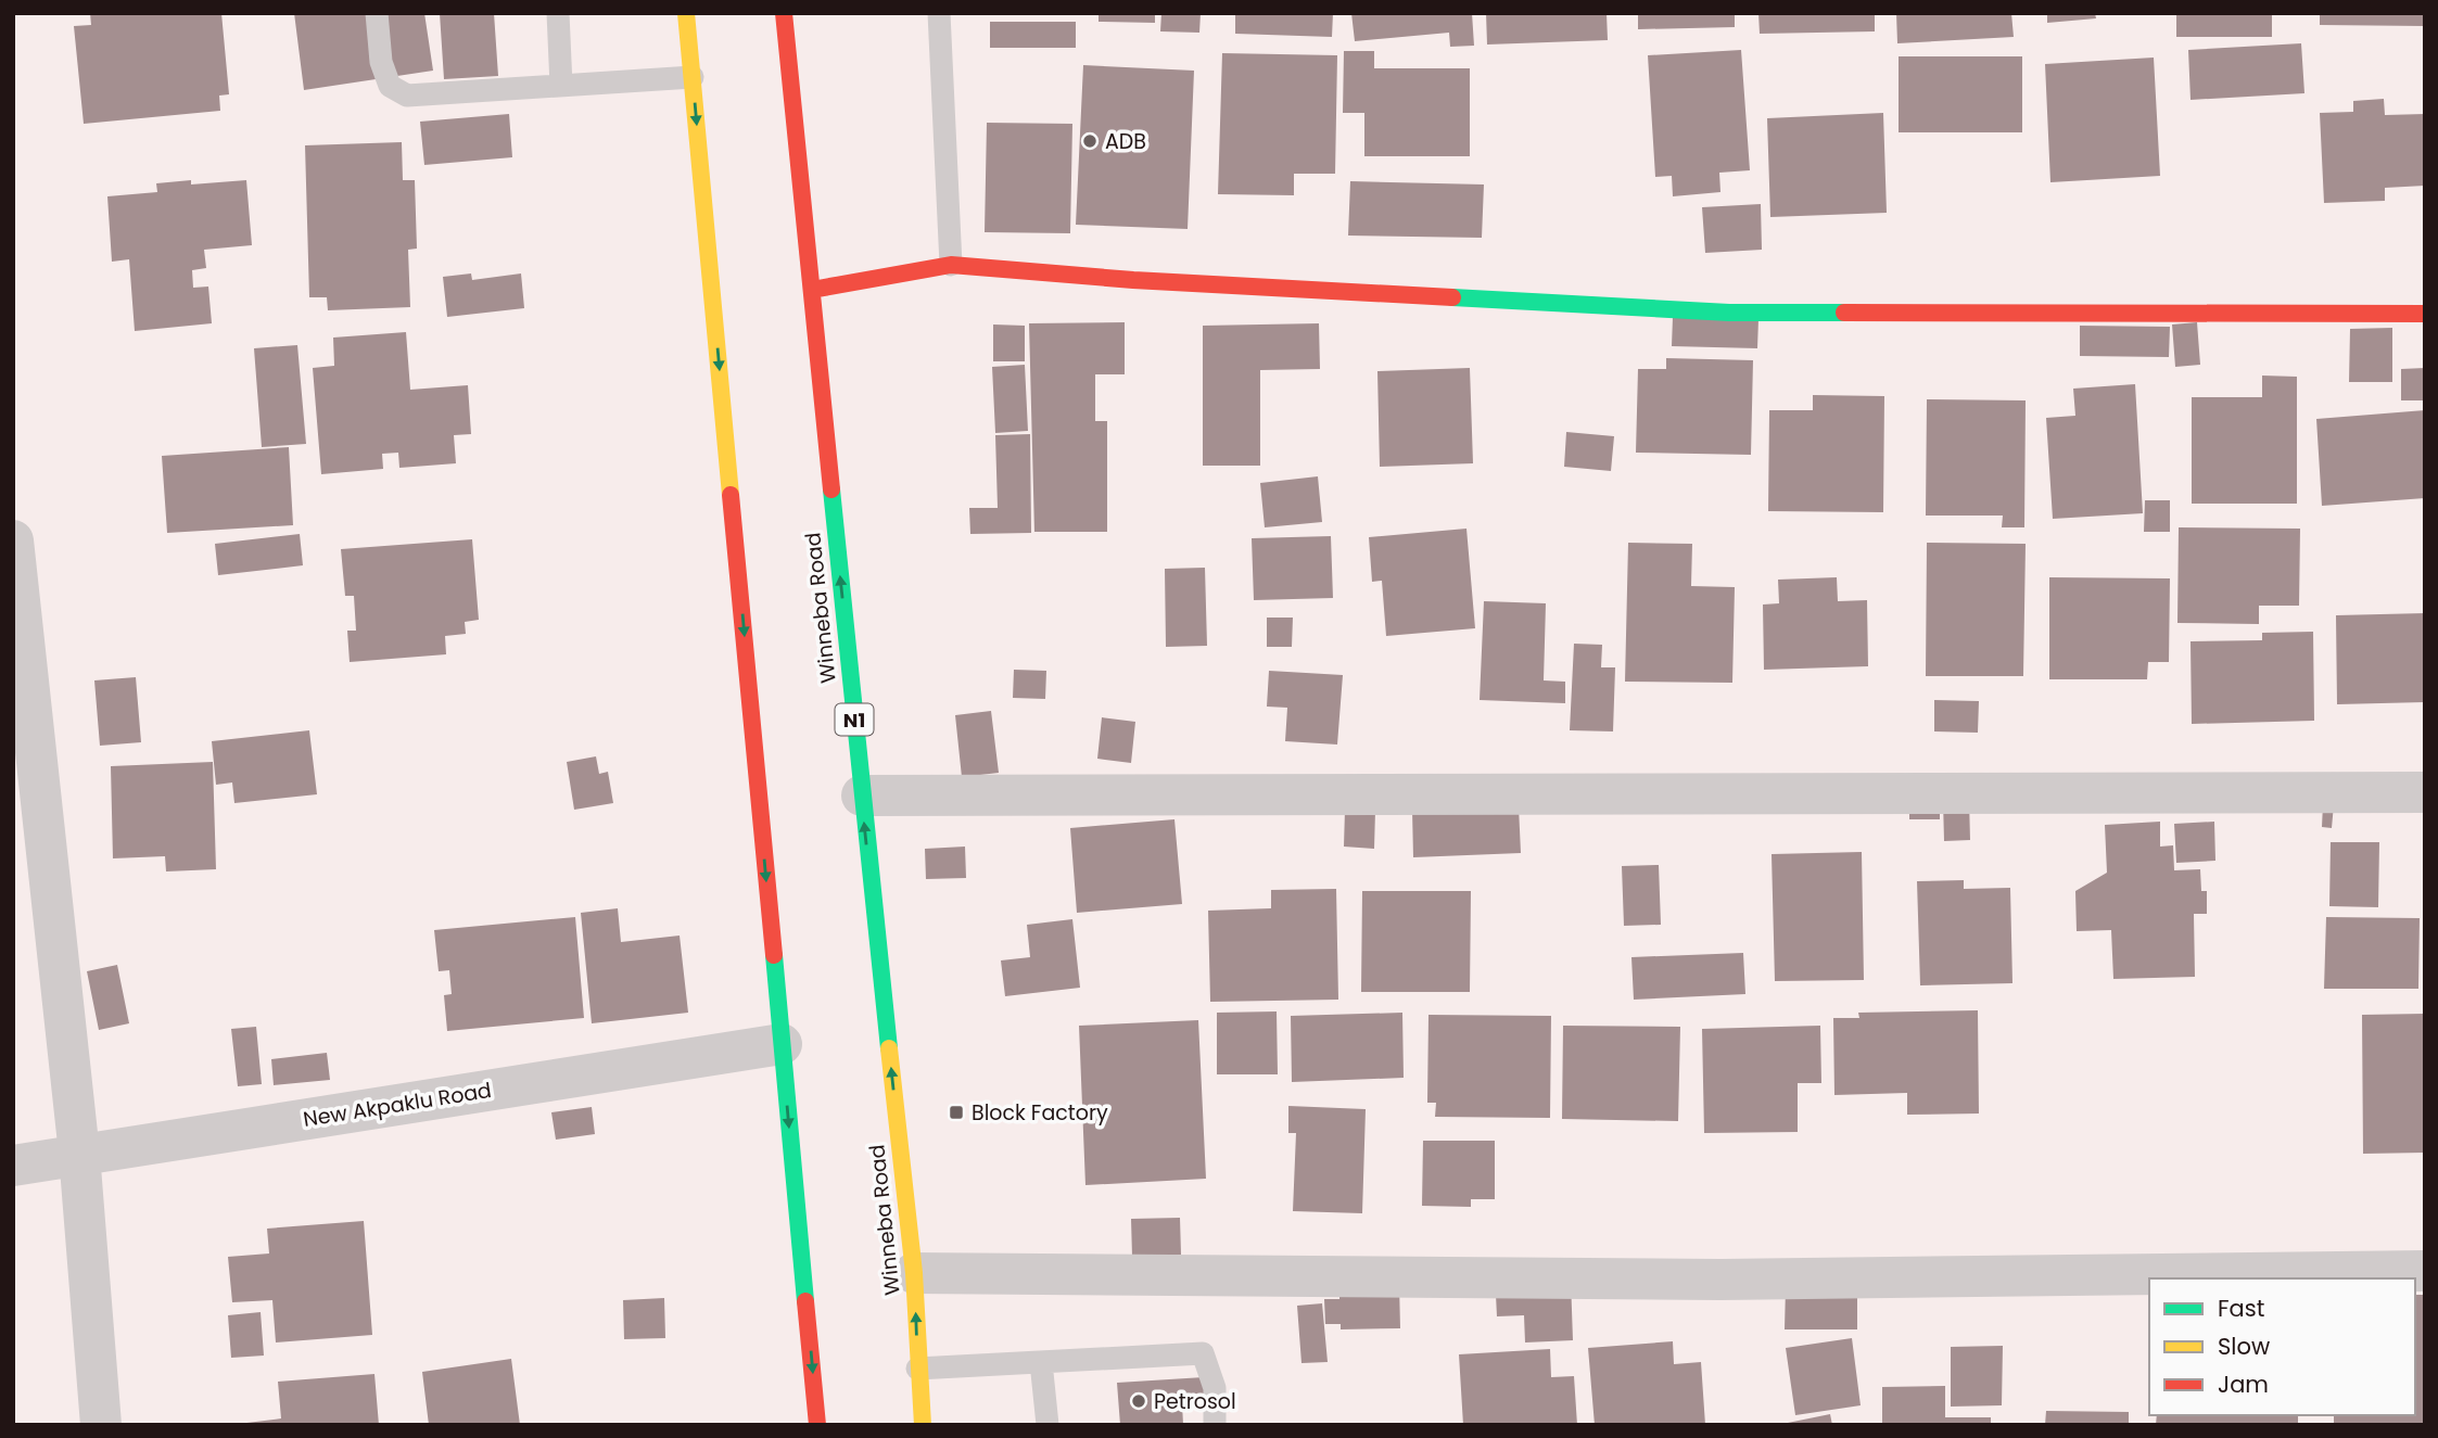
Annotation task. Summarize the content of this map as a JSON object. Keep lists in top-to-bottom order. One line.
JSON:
{"streets":{"main road":["Winneba Road","N1"],"street":["New Akpaklu Road"]},"places":{"other":["ADB","Petrosol"],"transit":["Block Factory"]},"legend":["Fast","Slow","Jam"]}
